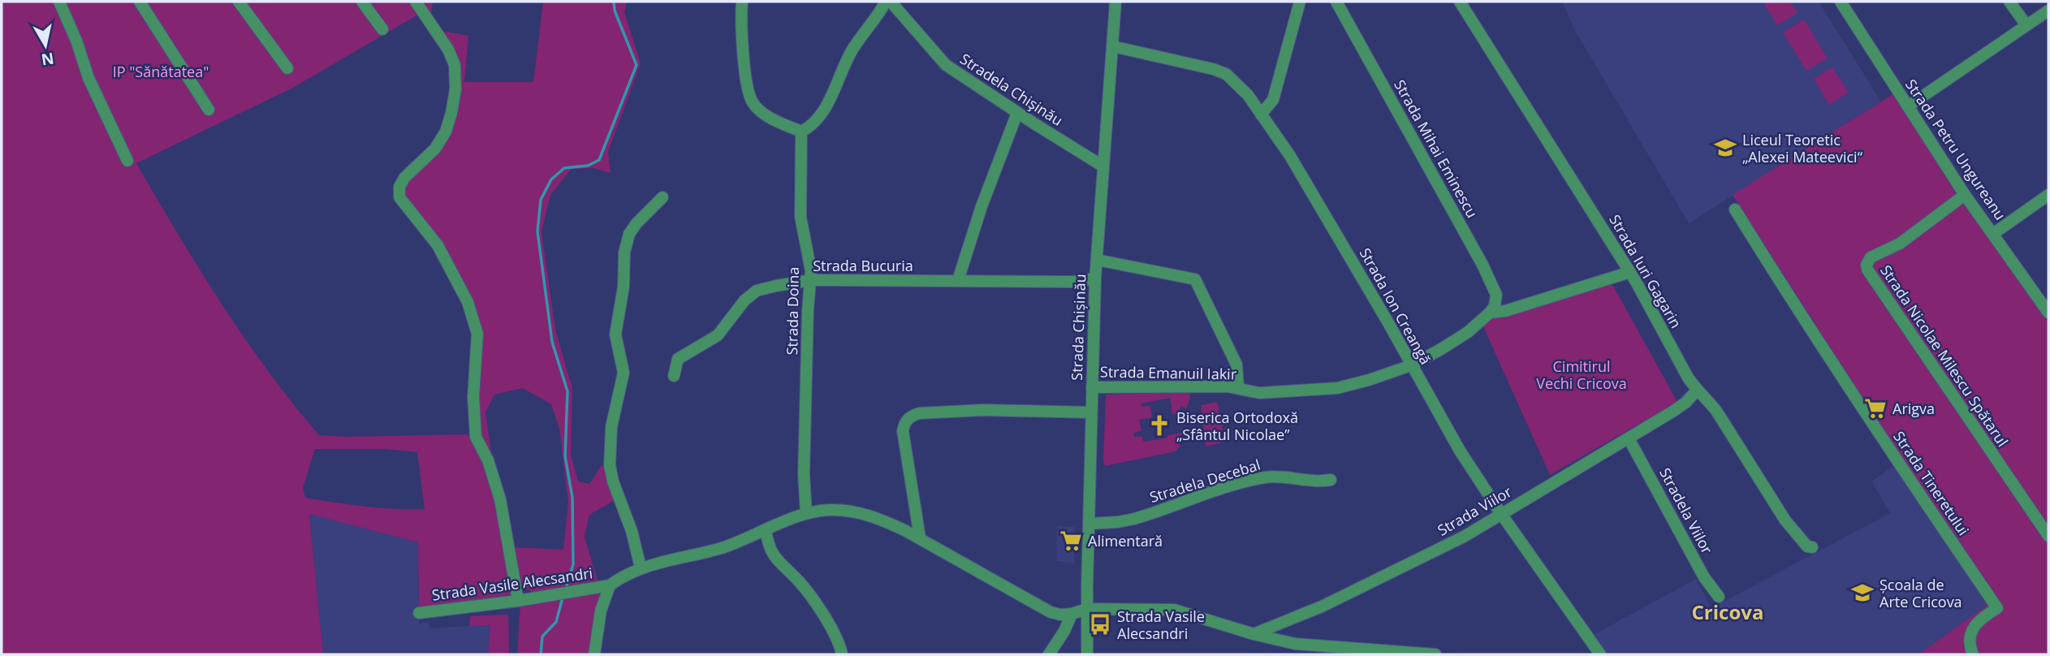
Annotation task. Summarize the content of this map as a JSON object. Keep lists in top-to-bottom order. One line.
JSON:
{"streets":{"street":["Stradela Chişinău","Strada Mihai Eminescu","Strada Petru Ungureanu","Strada Bucuria","Strada Iuri Gagarin","Strada Ion Creangă","Strada Doina","Strada Chișinău","Strada Nicolae Milescu Spătarul","Strada Emanuil Iakir","Stradela Decebal","Strada Tineretului","Strada Viilor","Stradela Viilor","Strada Vasile Alecsandri"]},"crossings":[["Stradela Chişinău","Strada Chișinău"],["Strada Mihai Eminescu","Strada Emanuil Iakir"],["Strada Petru Ungureanu","Strada Nicolae Milescu Spătarul"],["Strada Bucuria","Strada Doina"],["Strada Bucuria","Strada Chișinău"],["Strada Iuri Gagarin","Strada Viilor"],["Strada Ion Creangă","Strada Chișinău"],["Strada Ion Creangă","Strada Emanuil Iakir"],["Strada Ion Creangă","Strada Viilor"],["Strada Doina","Strada Vasile Alecsandri"],["Strada Chișinău","Strada Emanuil Iakir"],["Strada Chișinău","Stradela Decebal"],["Strada Chișinău","Strada Vasile Alecsandri"],["Strada Viilor","Stradela Viilor"],["Strada Viilor","Strada Vasile Alecsandri"]],"districts":["Cricova"],"parks":["IP \"Sănătatea\"","Cimitirul Vechi Cricova"],"places":{"school or university":["Liceul Teoretic „Alexei Mateevici“","Școala de Arte Cricova"],"supermarket":["Arigva","Alimentară"],"church":["Biserica Ortodoxă „Sfântul Nicolae”"],"bus stop":["Strada Vasile Alecsandri"]},"north":"bottom"}
